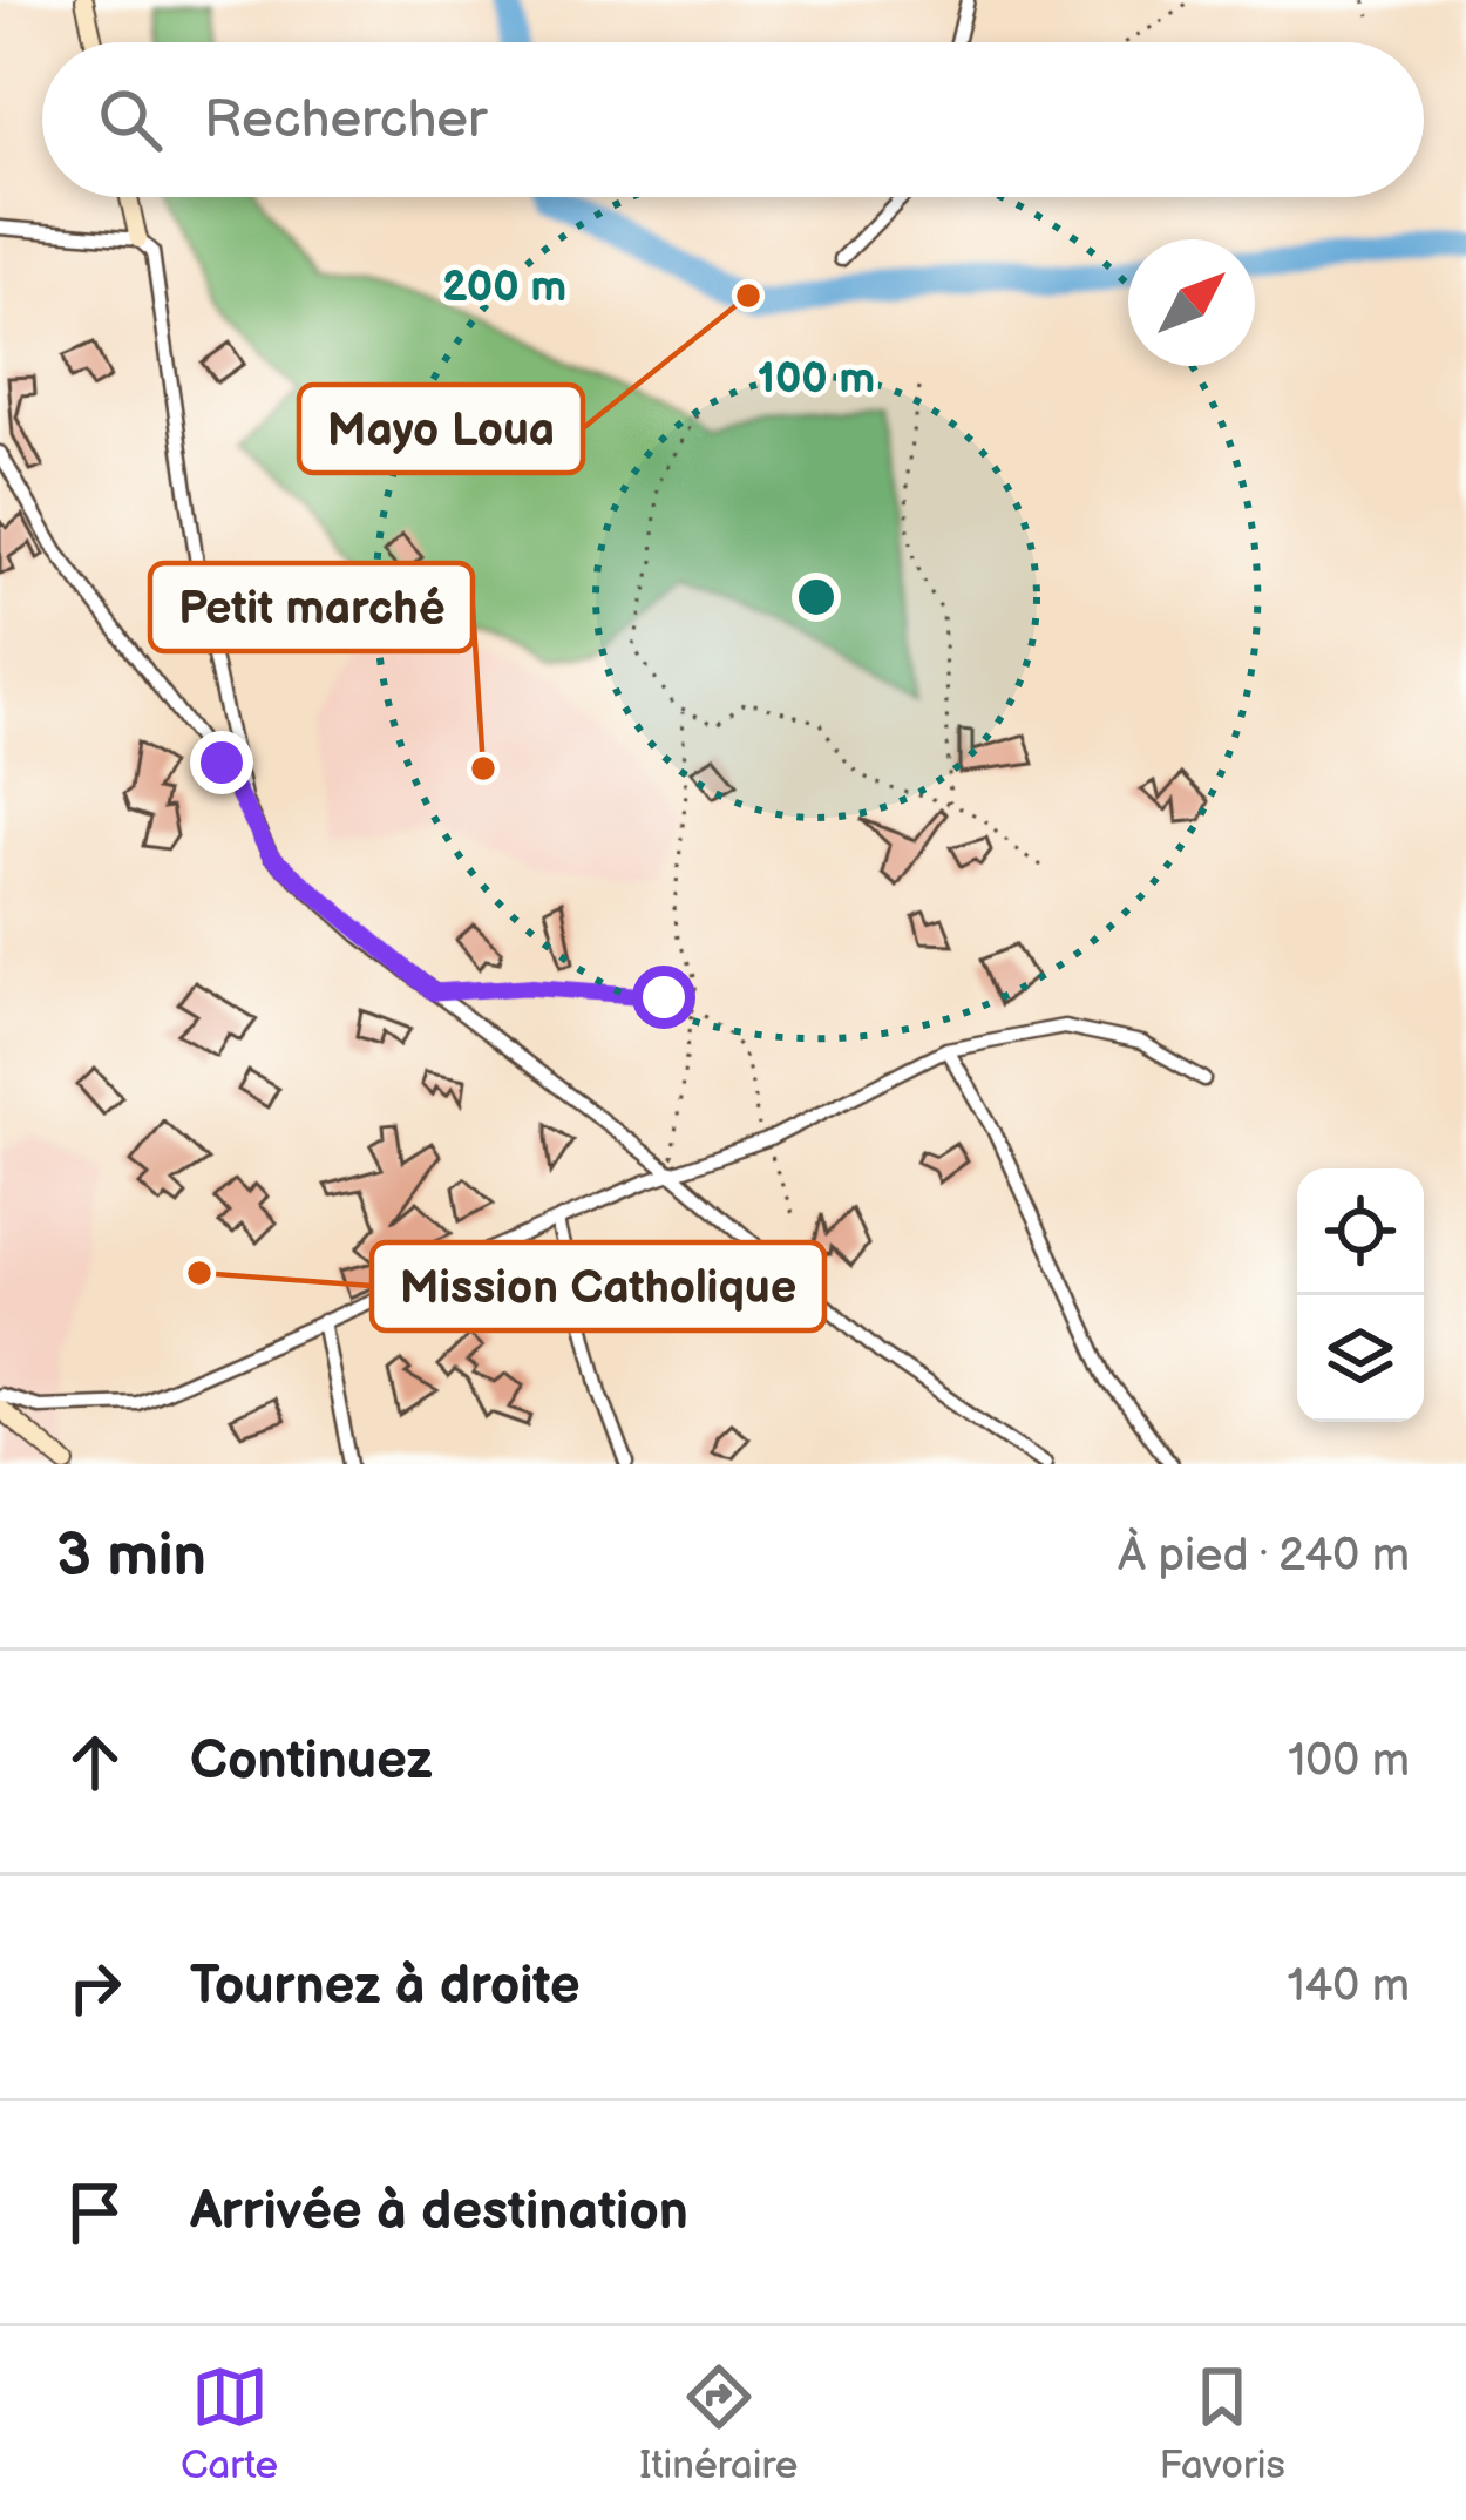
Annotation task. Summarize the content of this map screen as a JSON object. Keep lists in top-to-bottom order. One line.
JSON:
{"places":["Mayo Loua","Petit marché","Mission Catholique"],"north":"top right","page":{"search":"Rechercher","heading":["3 min","À pied · 240 m"],"list":[["Continuez","100 m"],["Tournez à droite","140 m"],"Arrivée à destination"],"nav":["Carte","Itinéraire","Favoris"]},"rings":["200 m","100 m"]}
